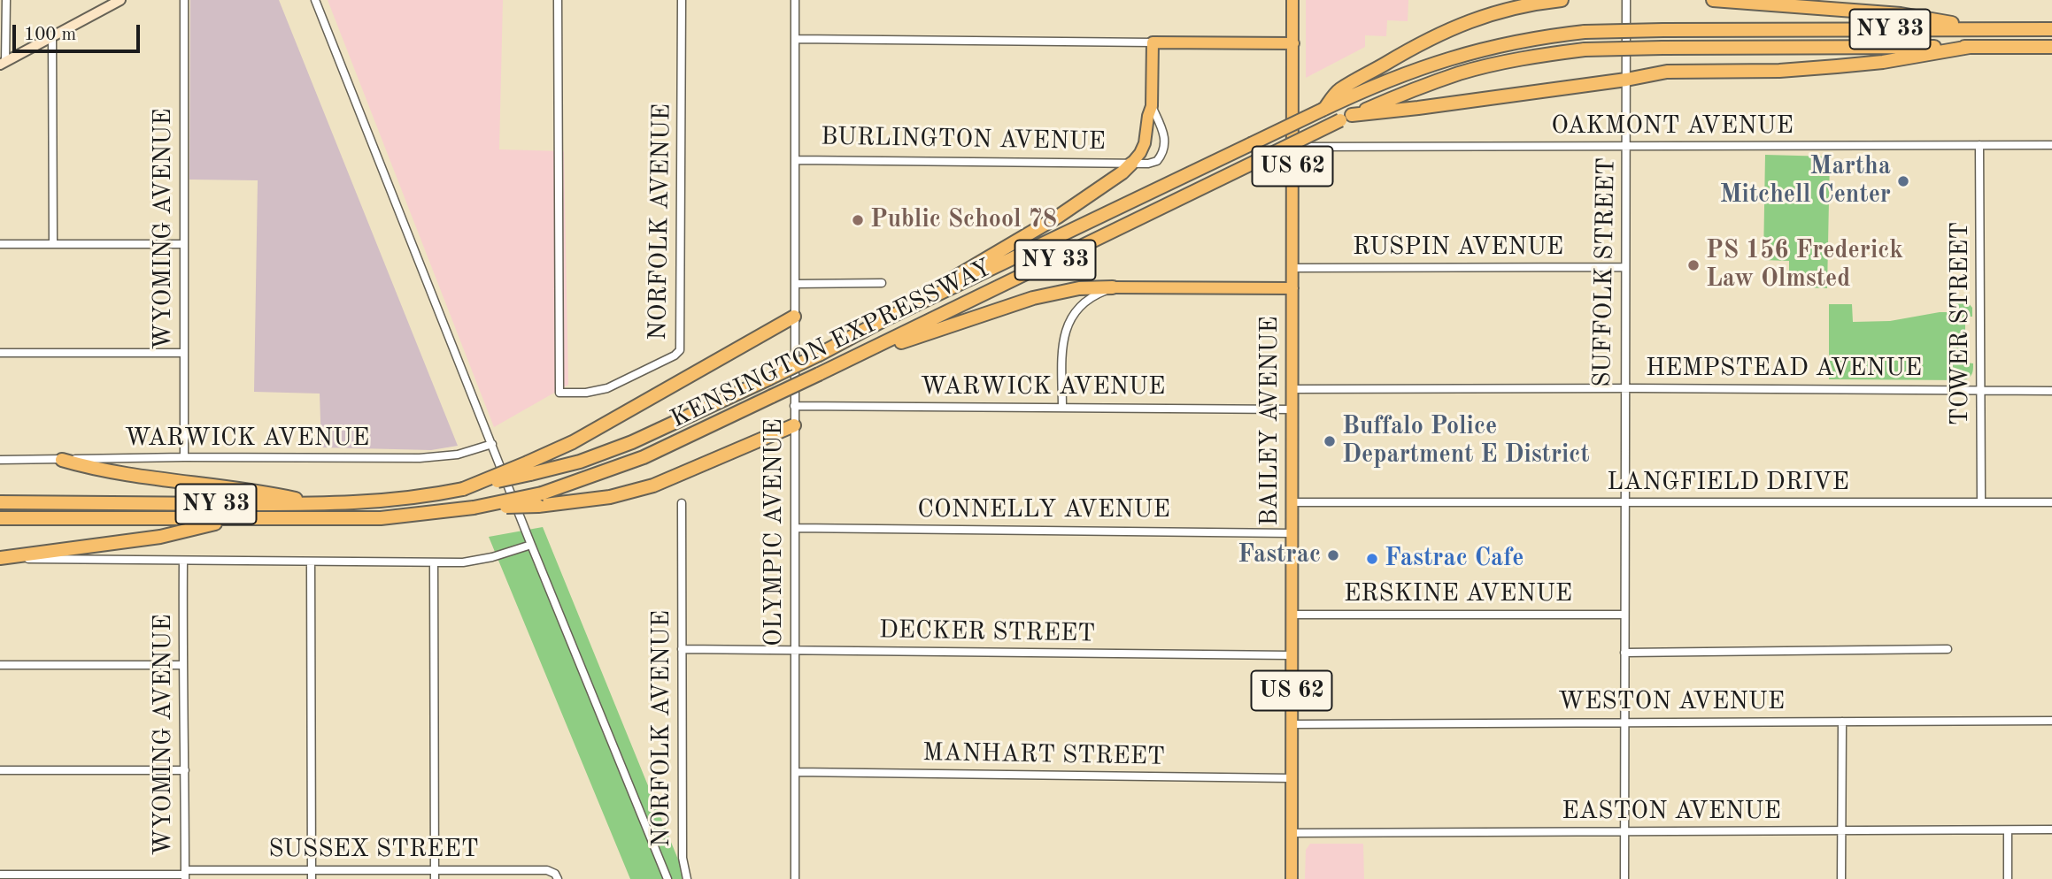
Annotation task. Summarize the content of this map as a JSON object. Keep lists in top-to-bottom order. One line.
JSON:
{"streets":{"highway":["NY 33","KENSINGTON EXPRESSWAY"],"main road":["BURLINGTON AVENUE","US 62","BAILEY AVENUE"],"street":["OAKMONT AVENUE","NORFOLK AVENUE","WYOMING AVENUE","RUSPIN AVENUE","SUFFOLK STREET","TOWER STREET","HEMPSTEAD AVENUE","WARWICK AVENUE","LANGFIELD DRIVE","CONNELLY AVENUE","OLYMPIC AVENUE","ERSKINE AVENUE","DECKER STREET","WESTON AVENUE","MANHART STREET","EASTON AVENUE","SUSSEX STREET"]},"crossings":[["NY 33","KENSINGTON EXPRESSWAY"],["OAKMONT AVENUE","SUFFOLK STREET"],["OAKMONT AVENUE","TOWER STREET"],["OAKMONT AVENUE","BAILEY AVENUE"],["BURLINGTON AVENUE","OLYMPIC AVENUE"],["NORFOLK AVENUE","DECKER STREET"],["WYOMING AVENUE","WARWICK AVENUE"],["WYOMING AVENUE","SUSSEX STREET"],["RUSPIN AVENUE","SUFFOLK STREET"],["RUSPIN AVENUE","BAILEY AVENUE"],["SUFFOLK STREET","HEMPSTEAD AVENUE"],["SUFFOLK STREET","LANGFIELD DRIVE"],["SUFFOLK STREET","ERSKINE AVENUE"],["SUFFOLK STREET","WESTON AVENUE"],["SUFFOLK STREET","EASTON AVENUE"],["TOWER STREET","HEMPSTEAD AVENUE"],["TOWER STREET","LANGFIELD DRIVE"],["HEMPSTEAD AVENUE","BAILEY AVENUE"],["WARWICK AVENUE","BAILEY AVENUE"],["WARWICK AVENUE","OLYMPIC AVENUE"],["BAILEY AVENUE","LANGFIELD DRIVE"],["BAILEY AVENUE","CONNELLY AVENUE"],["BAILEY AVENUE","ERSKINE AVENUE"],["BAILEY AVENUE","DECKER STREET"],["BAILEY AVENUE","WESTON AVENUE"],["BAILEY AVENUE","MANHART STREET"],["BAILEY AVENUE","EASTON AVENUE"],["CONNELLY AVENUE","OLYMPIC AVENUE"],["OLYMPIC AVENUE","DECKER STREET"],["OLYMPIC AVENUE","MANHART STREET"]],"places":["Martha Mitchell Center","Public School 78","PS 156 Frederick Law Olmsted","Buffalo Police Department E District","Fastrac","Fastrac Cafe"],"scale_bar":"100 m"}
